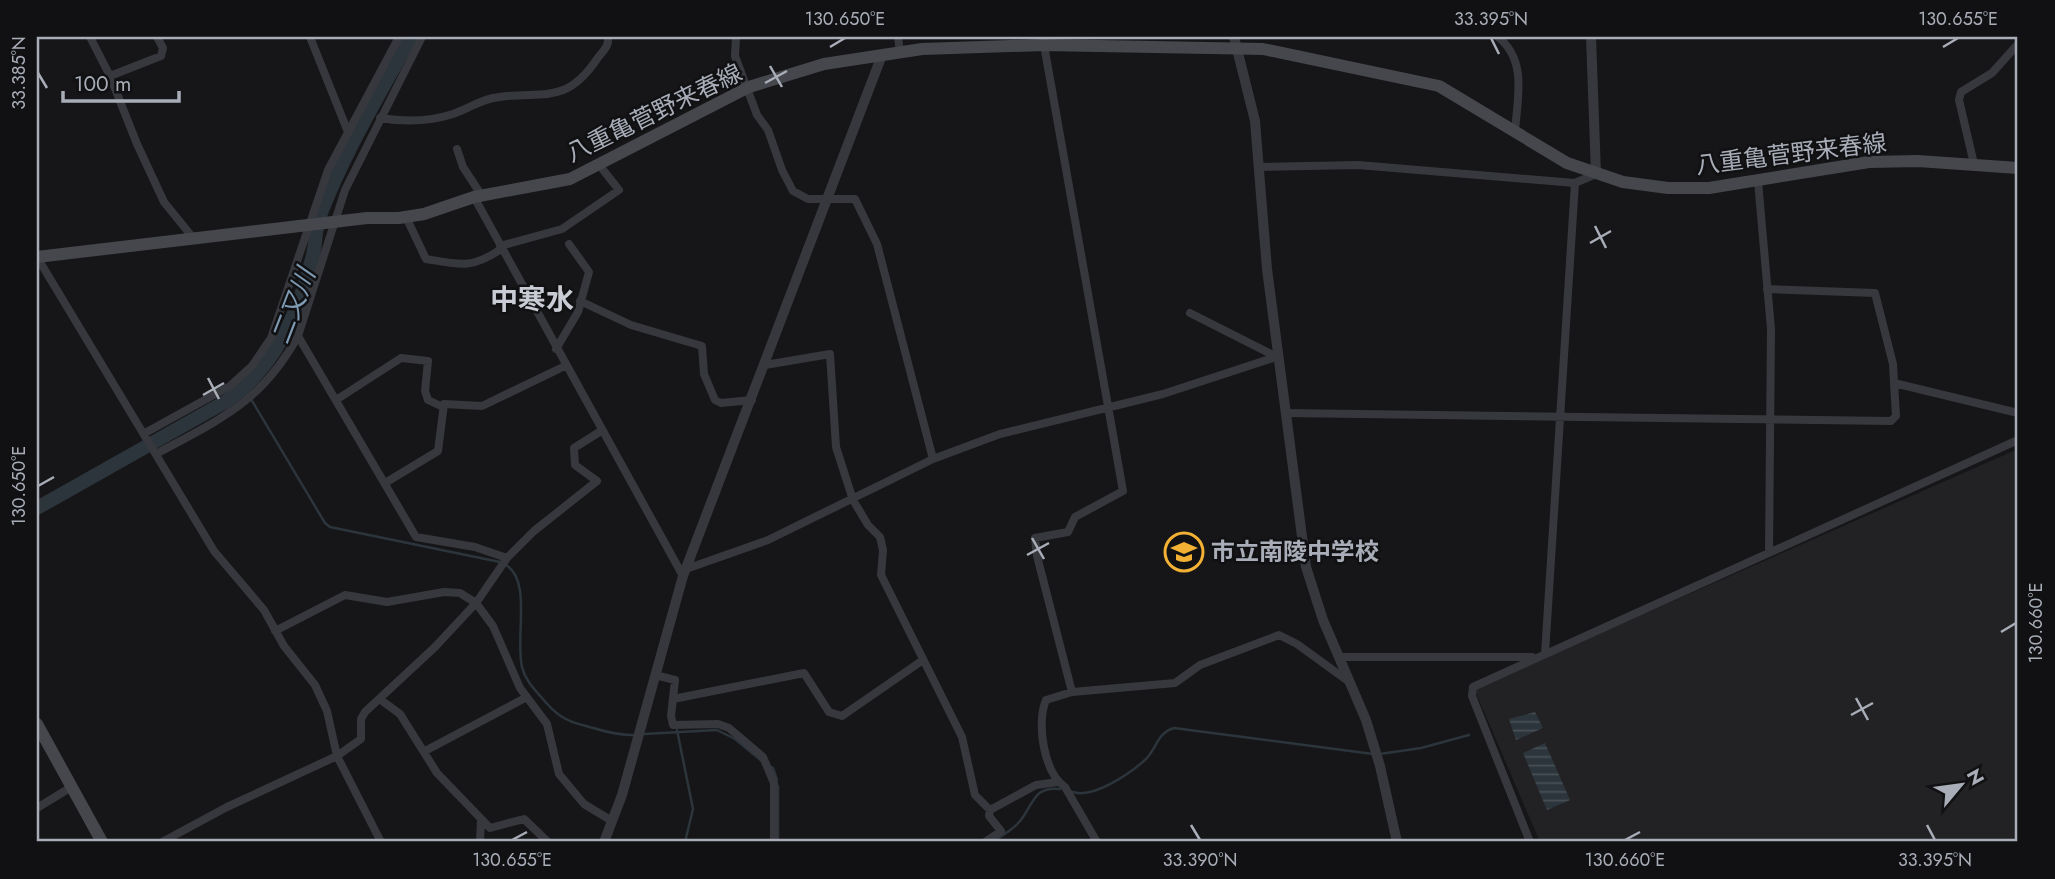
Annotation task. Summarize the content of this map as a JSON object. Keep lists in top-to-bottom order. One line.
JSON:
{"streets":{"main road":["八重亀菅野来春線"]},"districts":["中寒水"],"water":["二又川"],"places":{"school or university":["市立南陵中学校"]},"scale_bar":"100 m","north":"top right","coordinates":["130.650°E","33.395°N","130.655°E","33.385°N","130.660°E","33.390°N"]}
